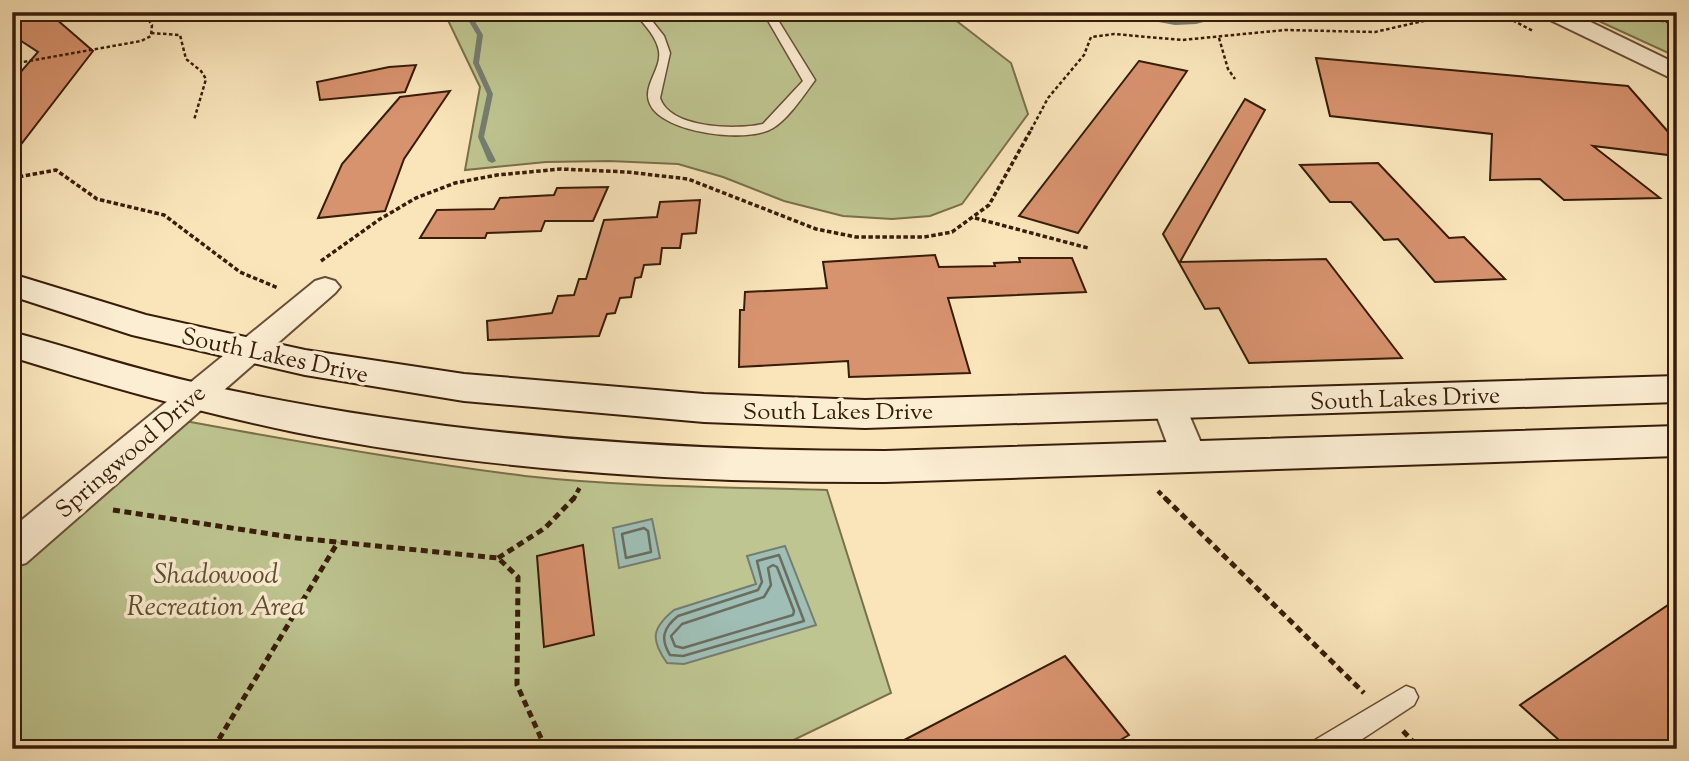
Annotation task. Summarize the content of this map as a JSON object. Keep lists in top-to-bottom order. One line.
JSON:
{"streets":{"main road":["South Lakes Drive"],"street":["Springwood Drive"]},"crossings":[["South Lakes Drive","Springwood Drive"]],"parks":["Shadowood Recreation Area"]}
